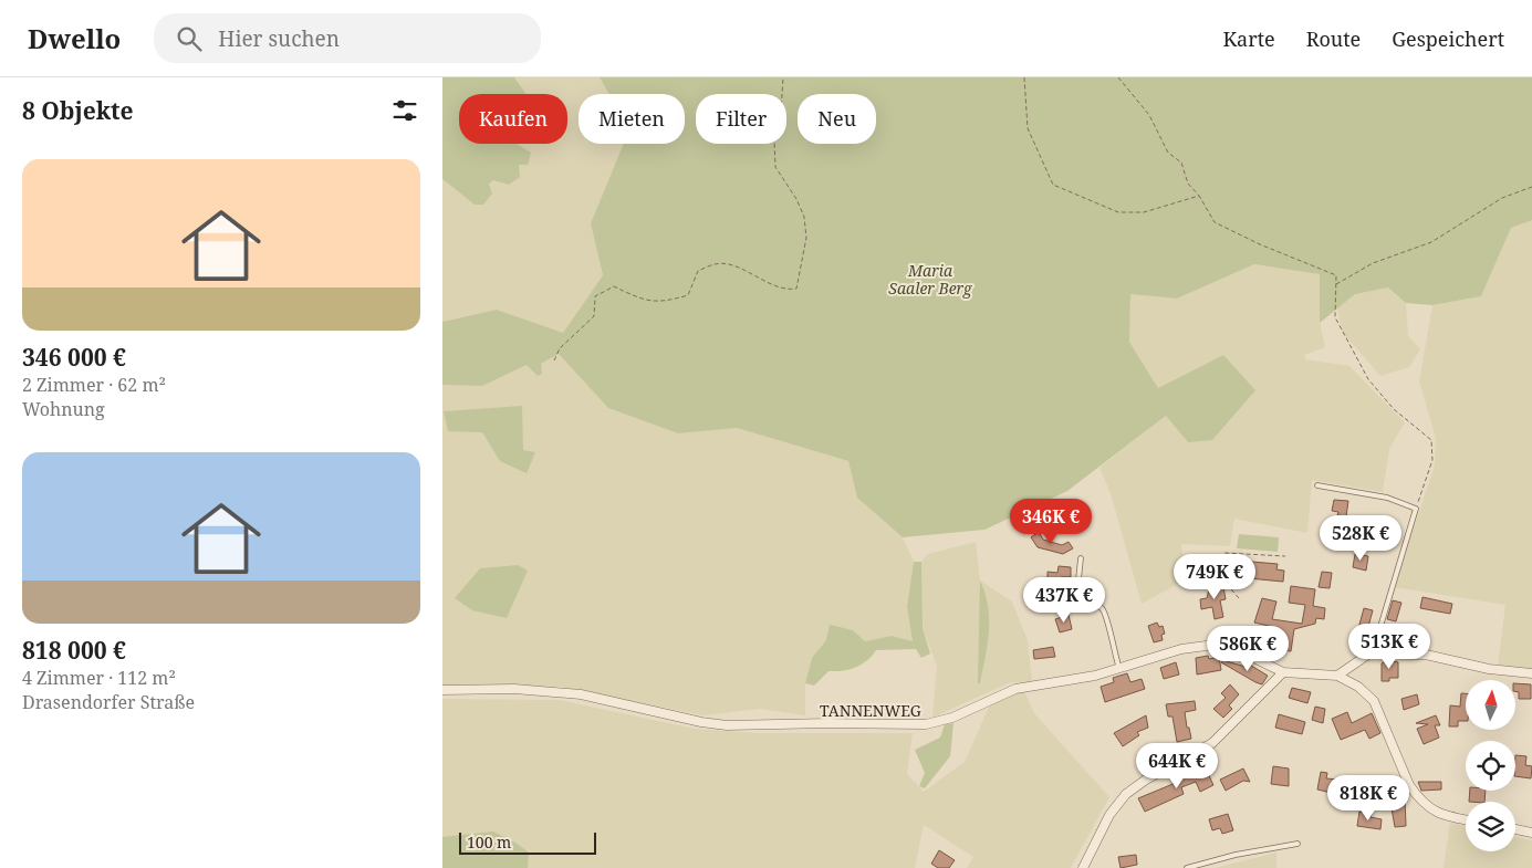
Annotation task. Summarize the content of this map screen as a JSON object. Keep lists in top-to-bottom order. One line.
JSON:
{"streets":{"street":["TANNENWEG"]},"parks":["Maria Saaler Berg"],"scale_bar":"100 m","north":"top","page":{"header":"Dwello","search":"Hier suchen","nav":["Karte","Route","Gespeichert"],"heading":"8 Objekte","chip":["Kaufen","Mieten","Filter","Neu"],"list":[{"name":"346 000 €","note":"2 Zimmer · 62 m² · Wohnung"},{"name":"818 000 €","note":"4 Zimmer · 112 m² · Drasendorfer Straße"}],"price":["346K €","528K €","749K €","437K €","513K €","586K €","644K €","818K €"],"scale":"100 m"}}
